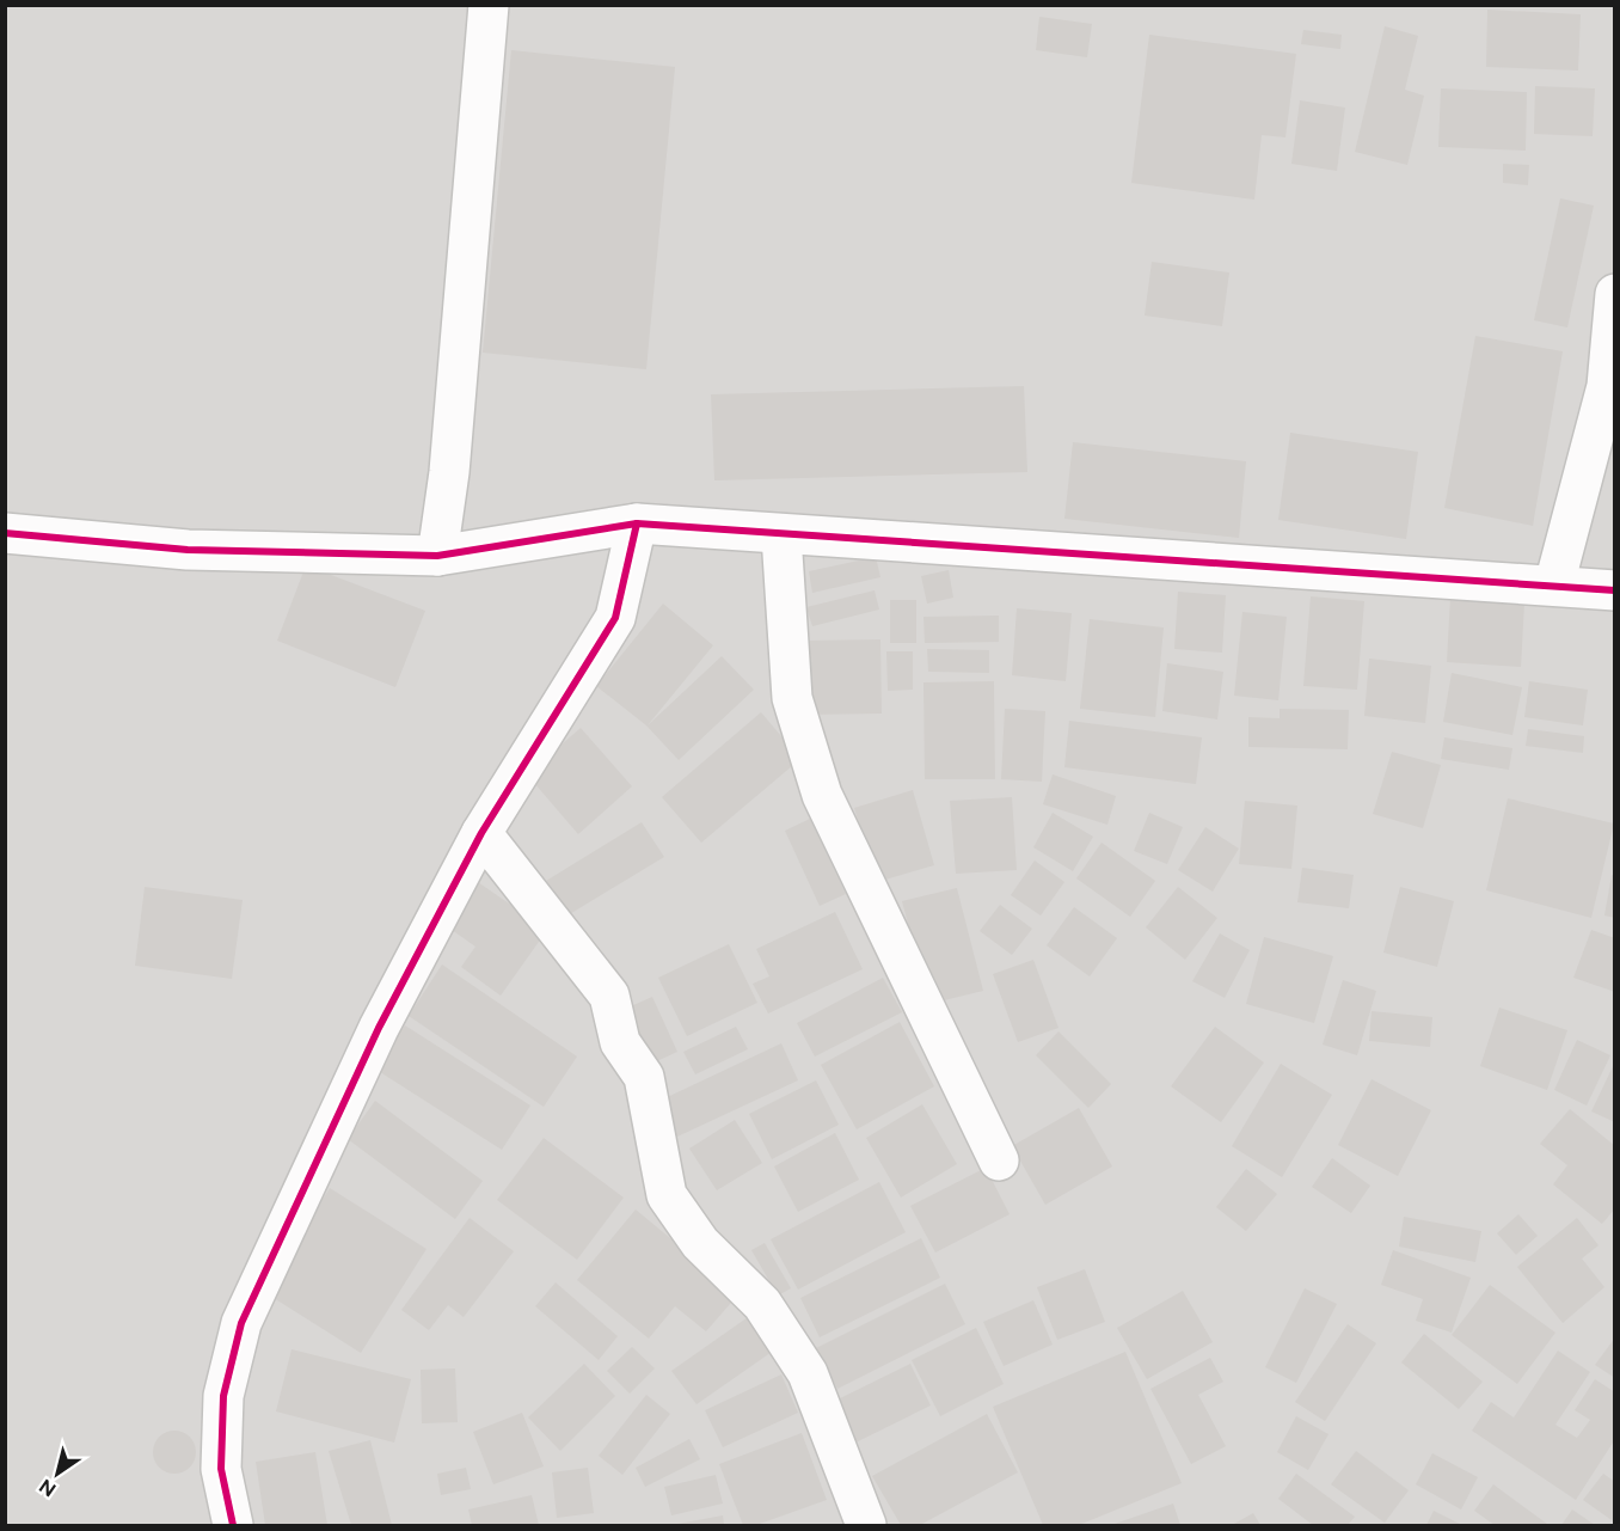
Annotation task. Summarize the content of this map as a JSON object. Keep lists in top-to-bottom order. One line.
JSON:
{"north":"bottom left"}
